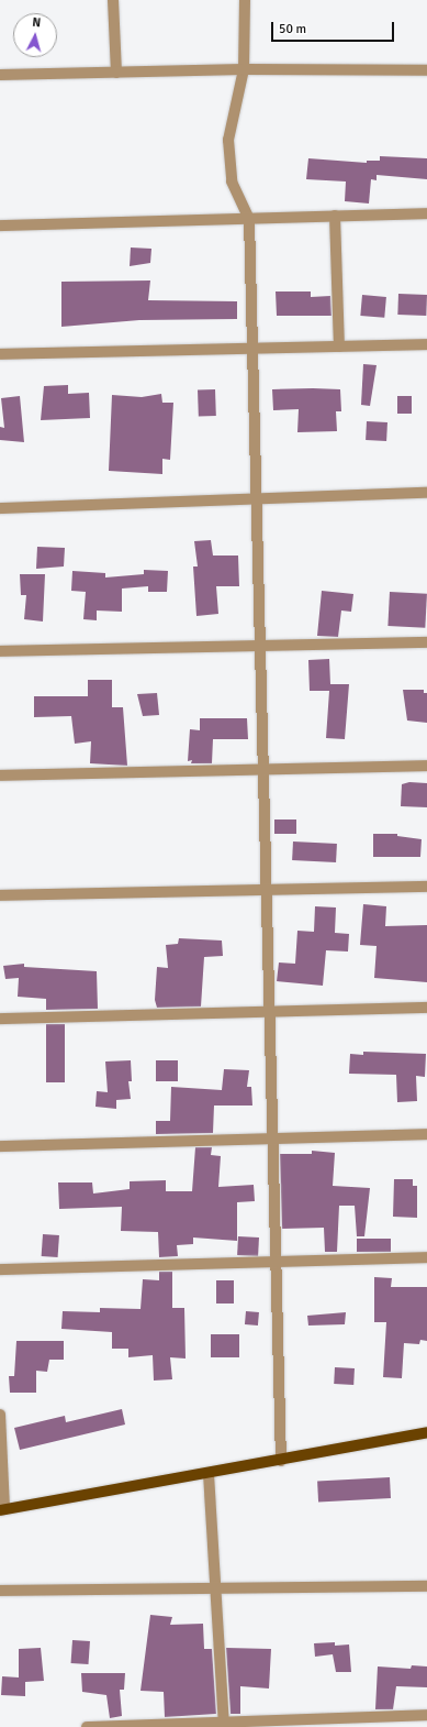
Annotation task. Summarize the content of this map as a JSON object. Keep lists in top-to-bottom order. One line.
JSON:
{"scale_bar":"50 m","north":"top"}
